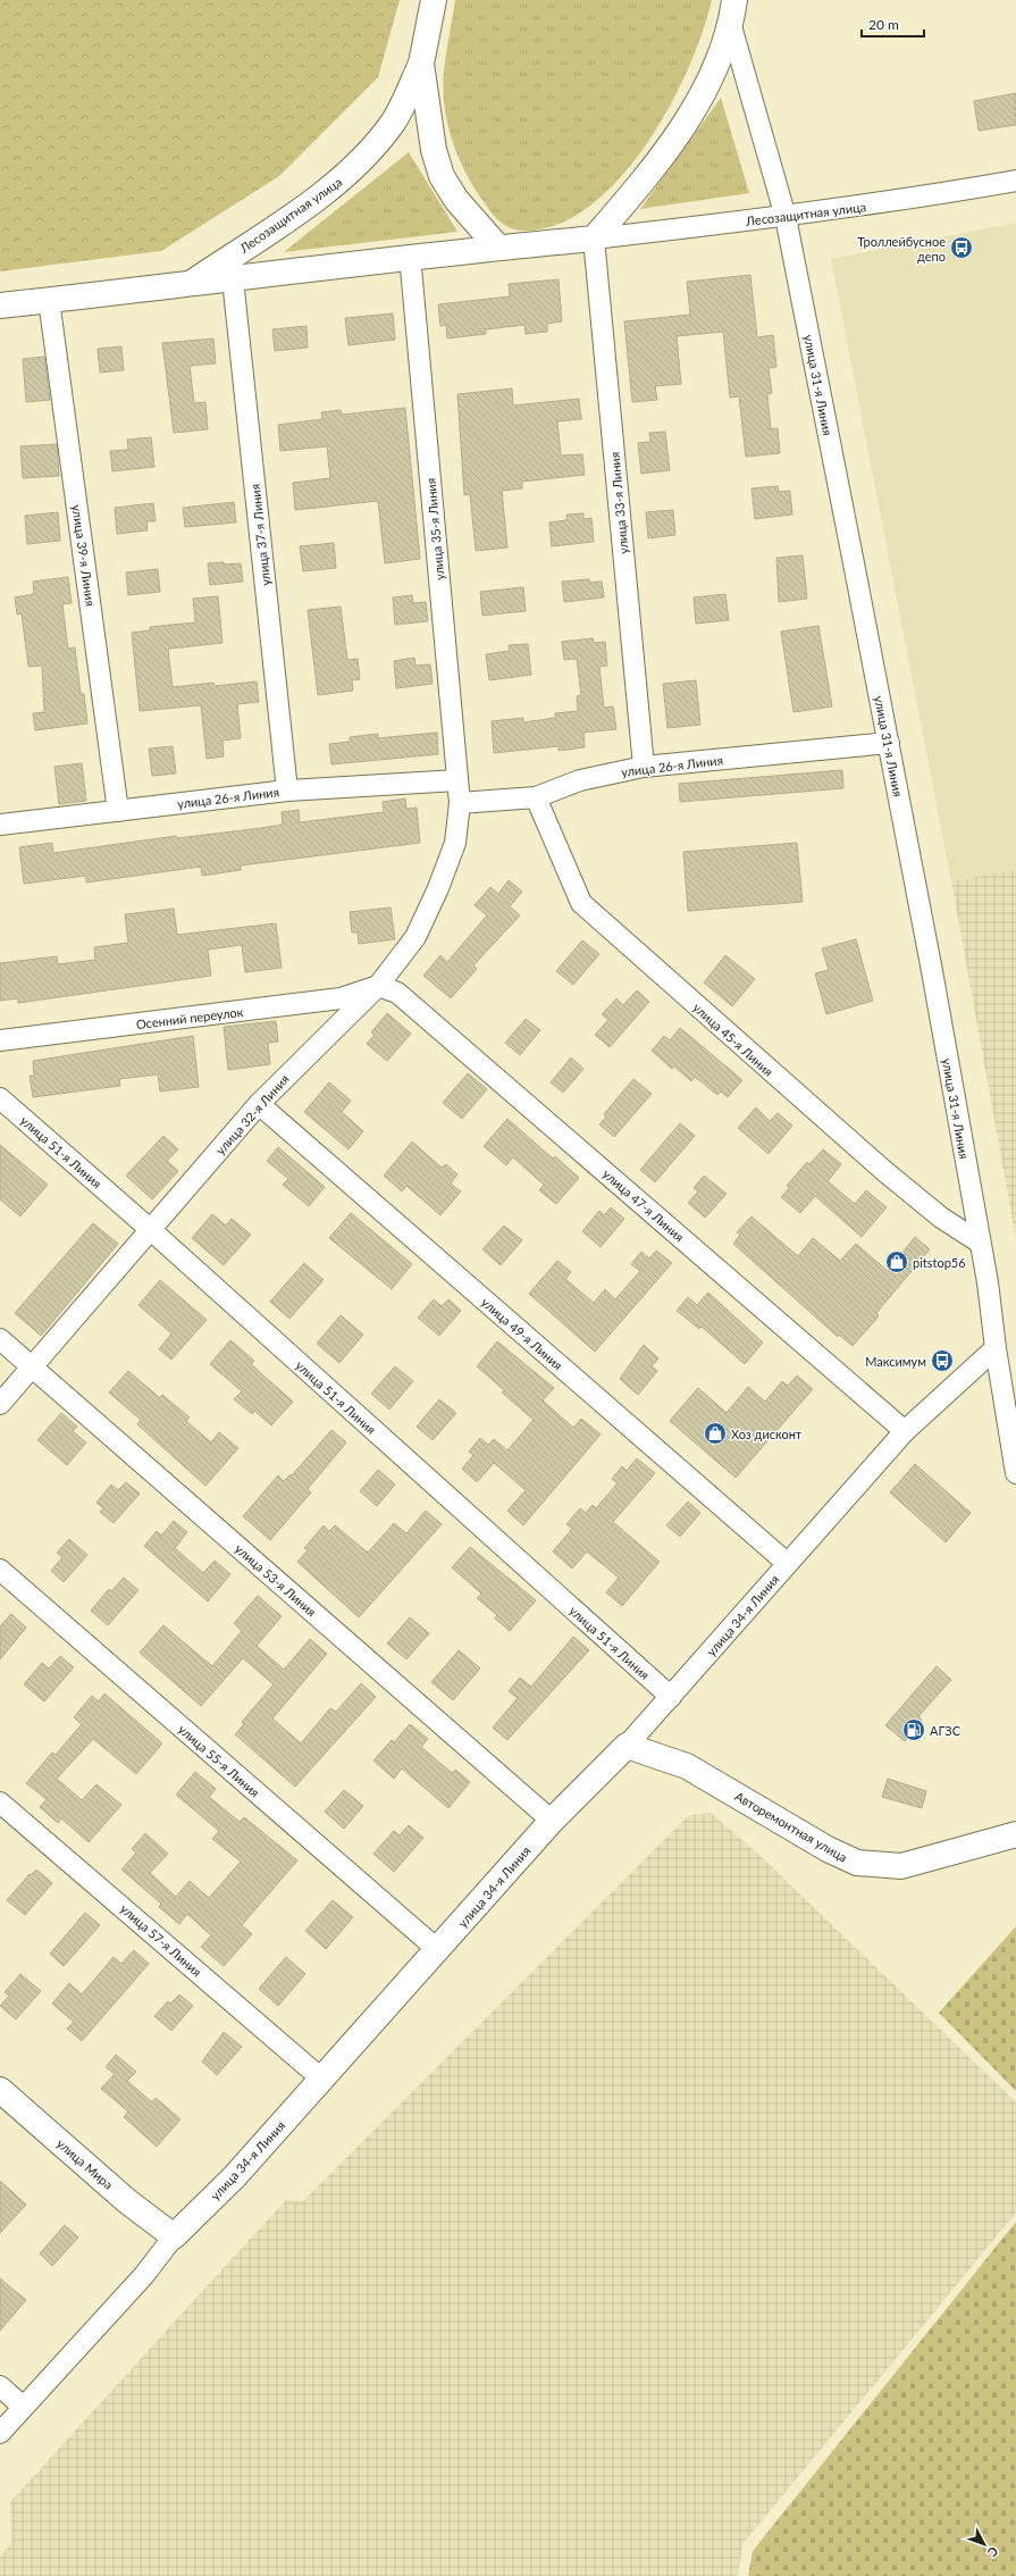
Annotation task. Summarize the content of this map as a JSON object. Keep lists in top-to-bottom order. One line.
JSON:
{"streets":{"main road":["Лесозащитная улица","улица 34-я Линия","Авторемонтная улица","улица Мира"],"street":["улица 31-я Линия","улица 33-я Линия","улица 35-я Линия","улица 37-я Линия","улица 39-я Линия","улица 26-я Линия","Осенний переулок","улица 45-я Линия","улица 32-я Линия","улица 51-я Линия","улица 47-я Линия","улица 49-я Линия","улица 53-я Линия","улица 55-я Линия","улица 57-я Линия"]},"crossings":[["Лесозащитная улица","улица 31-я Линия"],["Лесозащитная улица","улица 33-я Линия"],["Лесозащитная улица","улица 35-я Линия"],["Лесозащитная улица","улица 37-я Линия"],["Лесозащитная улица","улица 39-я Линия"],["улица 31-я Линия","улица 26-я Линия"],["улица 31-я Линия","улица 45-я Линия"],["улица 31-я Линия","улица 34-я Линия"],["улица 33-я Линия","улица 26-я Линия"],["улица 35-я Линия","улица 26-я Линия"],["улица 35-я Линия","улица 32-я Линия"],["улица 37-я Линия","улица 26-я Линия"],["улица 39-я Линия","улица 26-я Линия"],["улица 26-я Линия","улица 45-я Линия"],["улица 26-я Линия","улица 32-я Линия"],["Осенний переулок","улица 32-я Линия"],["Осенний переулок","улица 47-я Линия"],["улица 32-я Линия","улица 51-я Линия"],["улица 32-я Линия","улица 47-я Линия"],["улица 32-я Линия","улица 49-я Линия"],["улица 32-я Линия","улица 53-я Линия"],["улица 51-я Линия","улица 34-я Линия"],["улица 47-я Линия","улица 34-я Линия"],["улица 49-я Линия","улица 34-я Линия"],["улица 53-я Линия","улица 34-я Линия"],["улица 34-я Линия","улица 55-я Линия"],["улица 34-я Линия","Авторемонтная улица"],["улица 34-я Линия","улица 57-я Линия"],["улица 34-я Линия","улица Мира"]],"places":{"bus stop":["Троллейбусное депо","Максимум"],"shop":["pitstop56","Хоз дисконт"],"fuel station":["АГЗС"]},"scale_bar":"20 m","north":"bottom right"}
